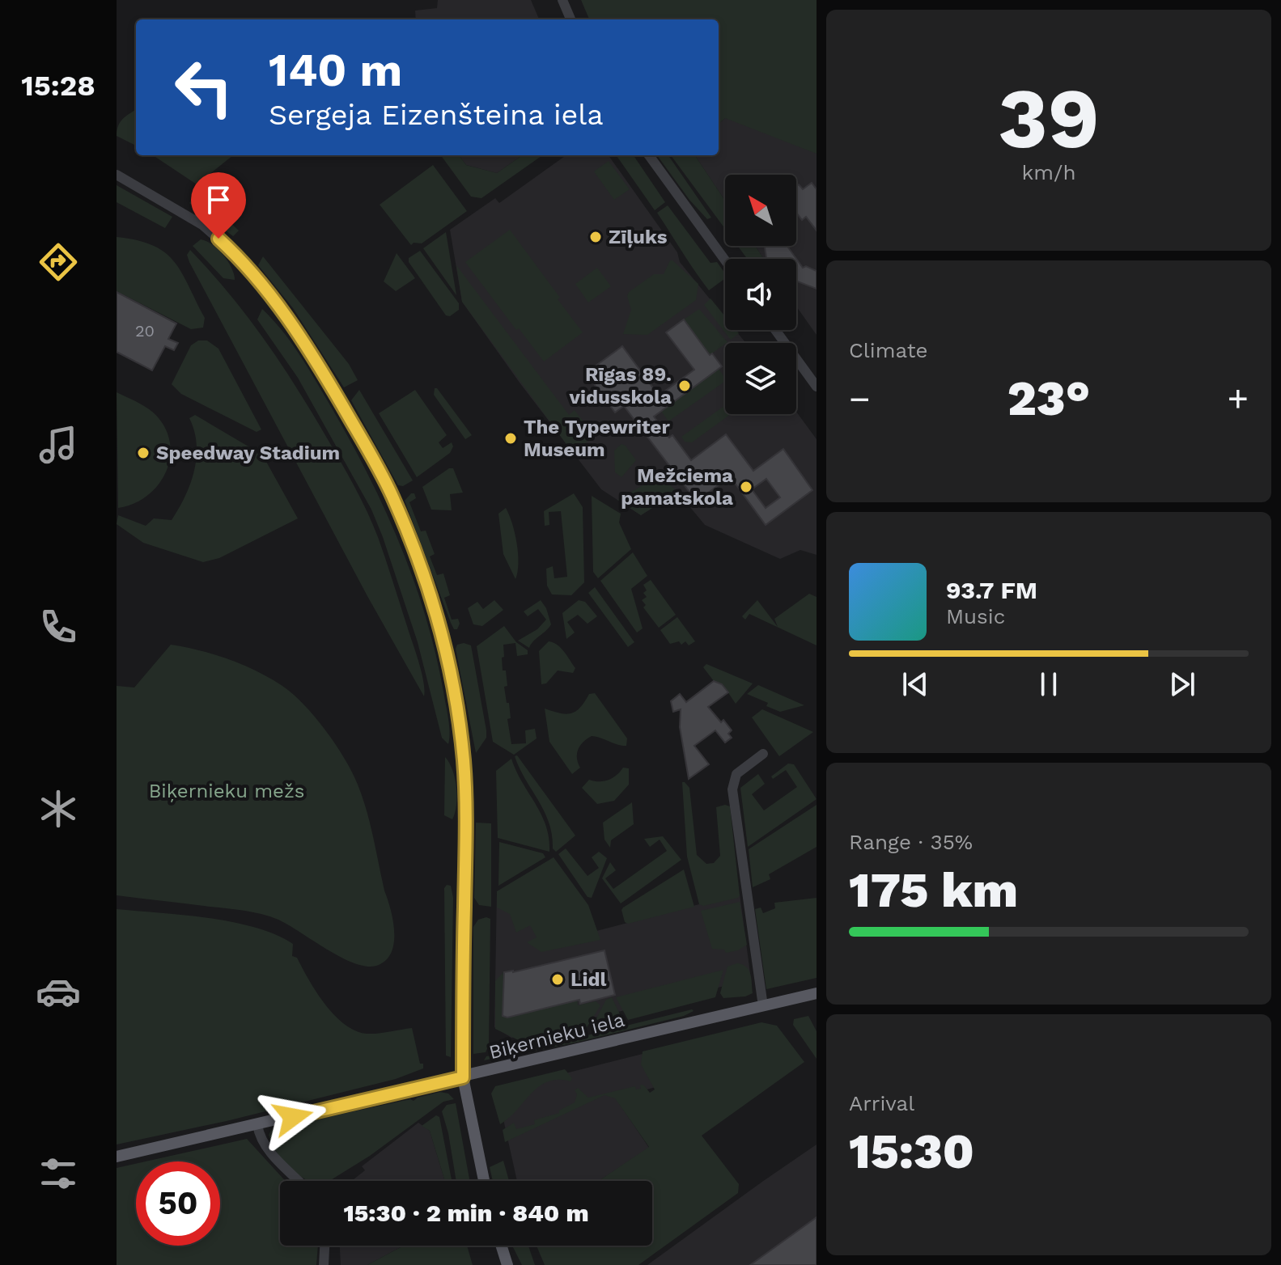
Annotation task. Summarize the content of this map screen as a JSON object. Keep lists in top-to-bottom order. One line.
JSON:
{"streets":{"main road":["Biķernieku iela"]},"parks":["Biķernieku mežs"],"places":["Zīļuks","Rīgas 89. vidusskola","The Typewriter Museum","Speedway Stadium","Mežciema pamatskola","Lidl"],"house_numbers":["20"],"north":"top left","page":{"tabs":"15:28","tile":[["39","km/h"],"Climate",["Range · 35%","175 km"],["Arrival","15:30"]],"turn":["140 m","Sergeja Eizenšteina iela"],"heat":["−","23°","+"],"song":["93.7 FM","Music"],"limit":"50","trip":"15:30 · 2 min · 840 m"}}
